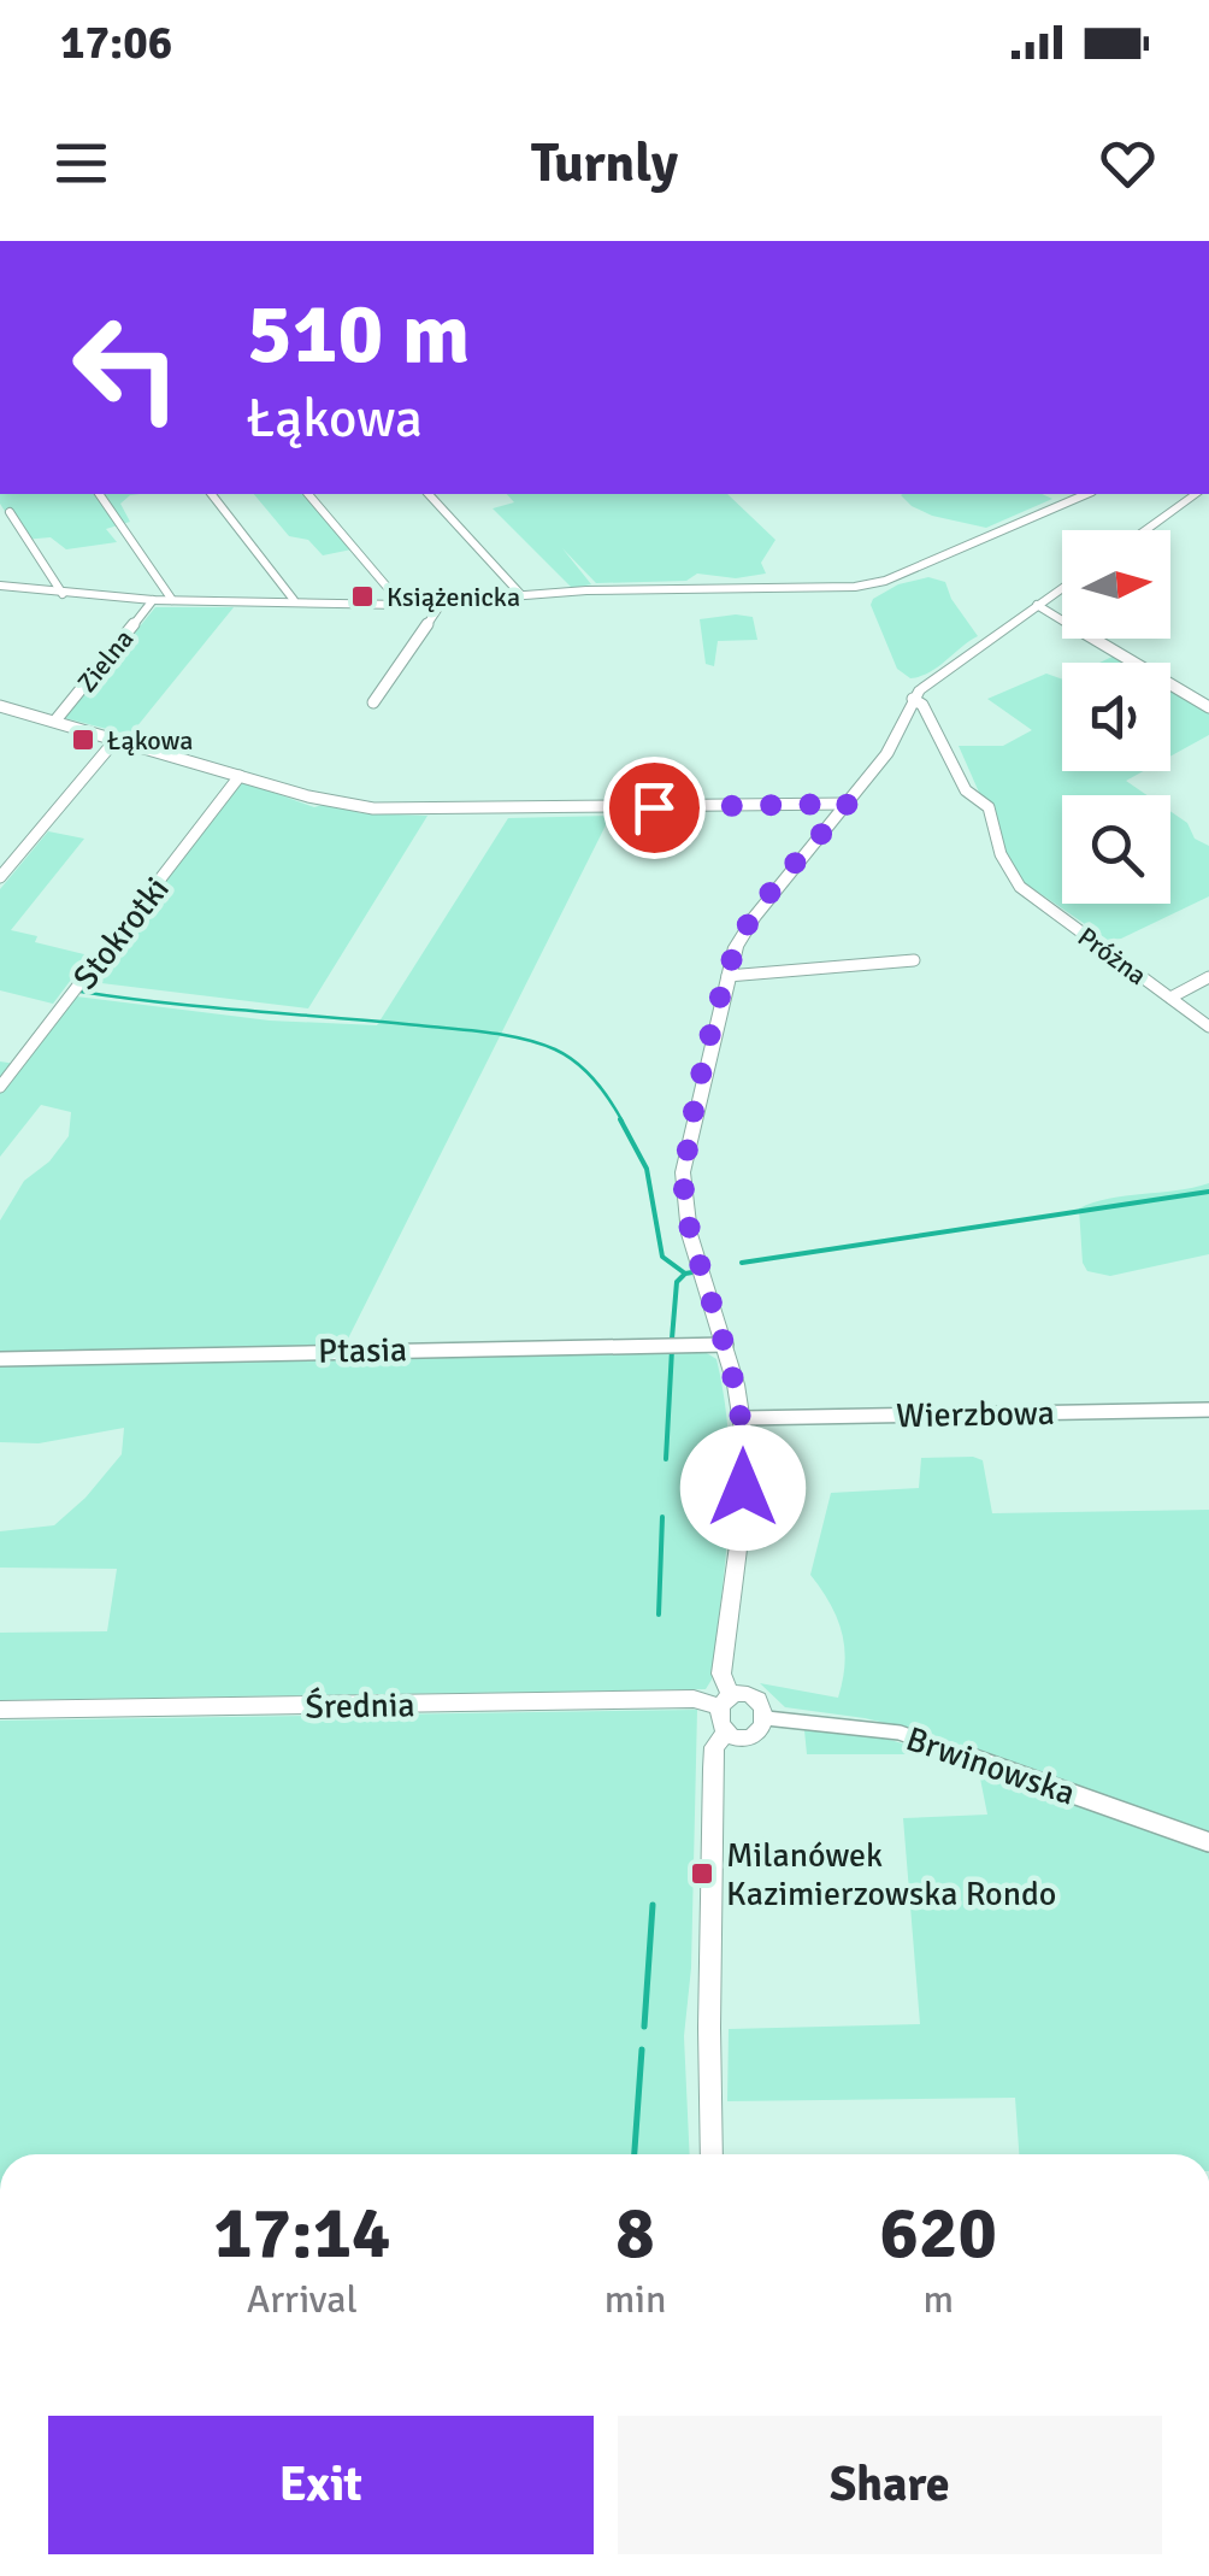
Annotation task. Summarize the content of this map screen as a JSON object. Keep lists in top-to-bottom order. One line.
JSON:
{"streets":{"street":["Zielna","Stokrotki","Próżna","Ptasia","Wierzbowa","Średnia","Brwinowska"]},"crossings":[["Średnia","Brwinowska"]],"places":{"transit":["Książenicka","Łąkowa","Milanówek Kazimierzowska Rondo"]},"north":"right","page":{"status":"17:06","header":"Turnly","turn":["510 m","Łąkowa"],"eta":["17:14","Arrival","8","min","620","m"],"buttons":["Exit","Share"]}}
